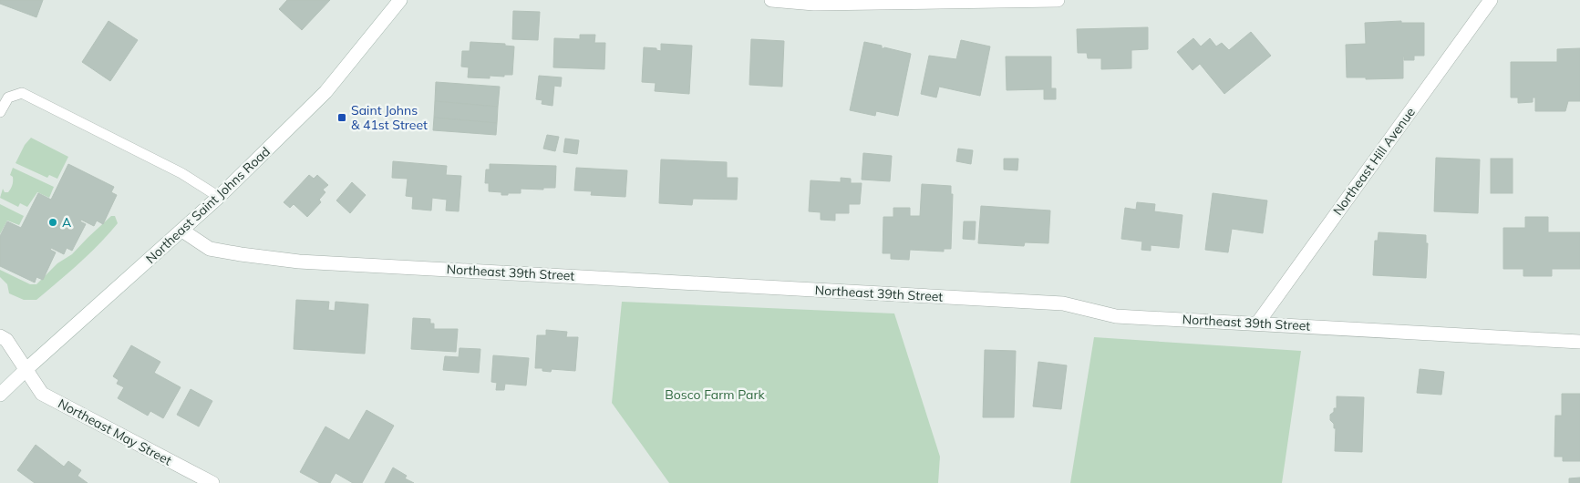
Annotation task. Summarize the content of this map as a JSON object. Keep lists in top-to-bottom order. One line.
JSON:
{"streets":{"street":["Northeast Hill Avenue","Northeast Saint Johns Road","Northeast 39th Street","Northeast May Street"]},"crossings":[["Northeast Hill Avenue","Northeast 39th Street"],["Northeast Saint Johns Road","Northeast 39th Street"],["Northeast Saint Johns Road","Northeast May Street"]],"parks":["Bosco Farm Park"],"places":{"transit":["Saint Johns & 41st Street"],"other":["A"]}}
